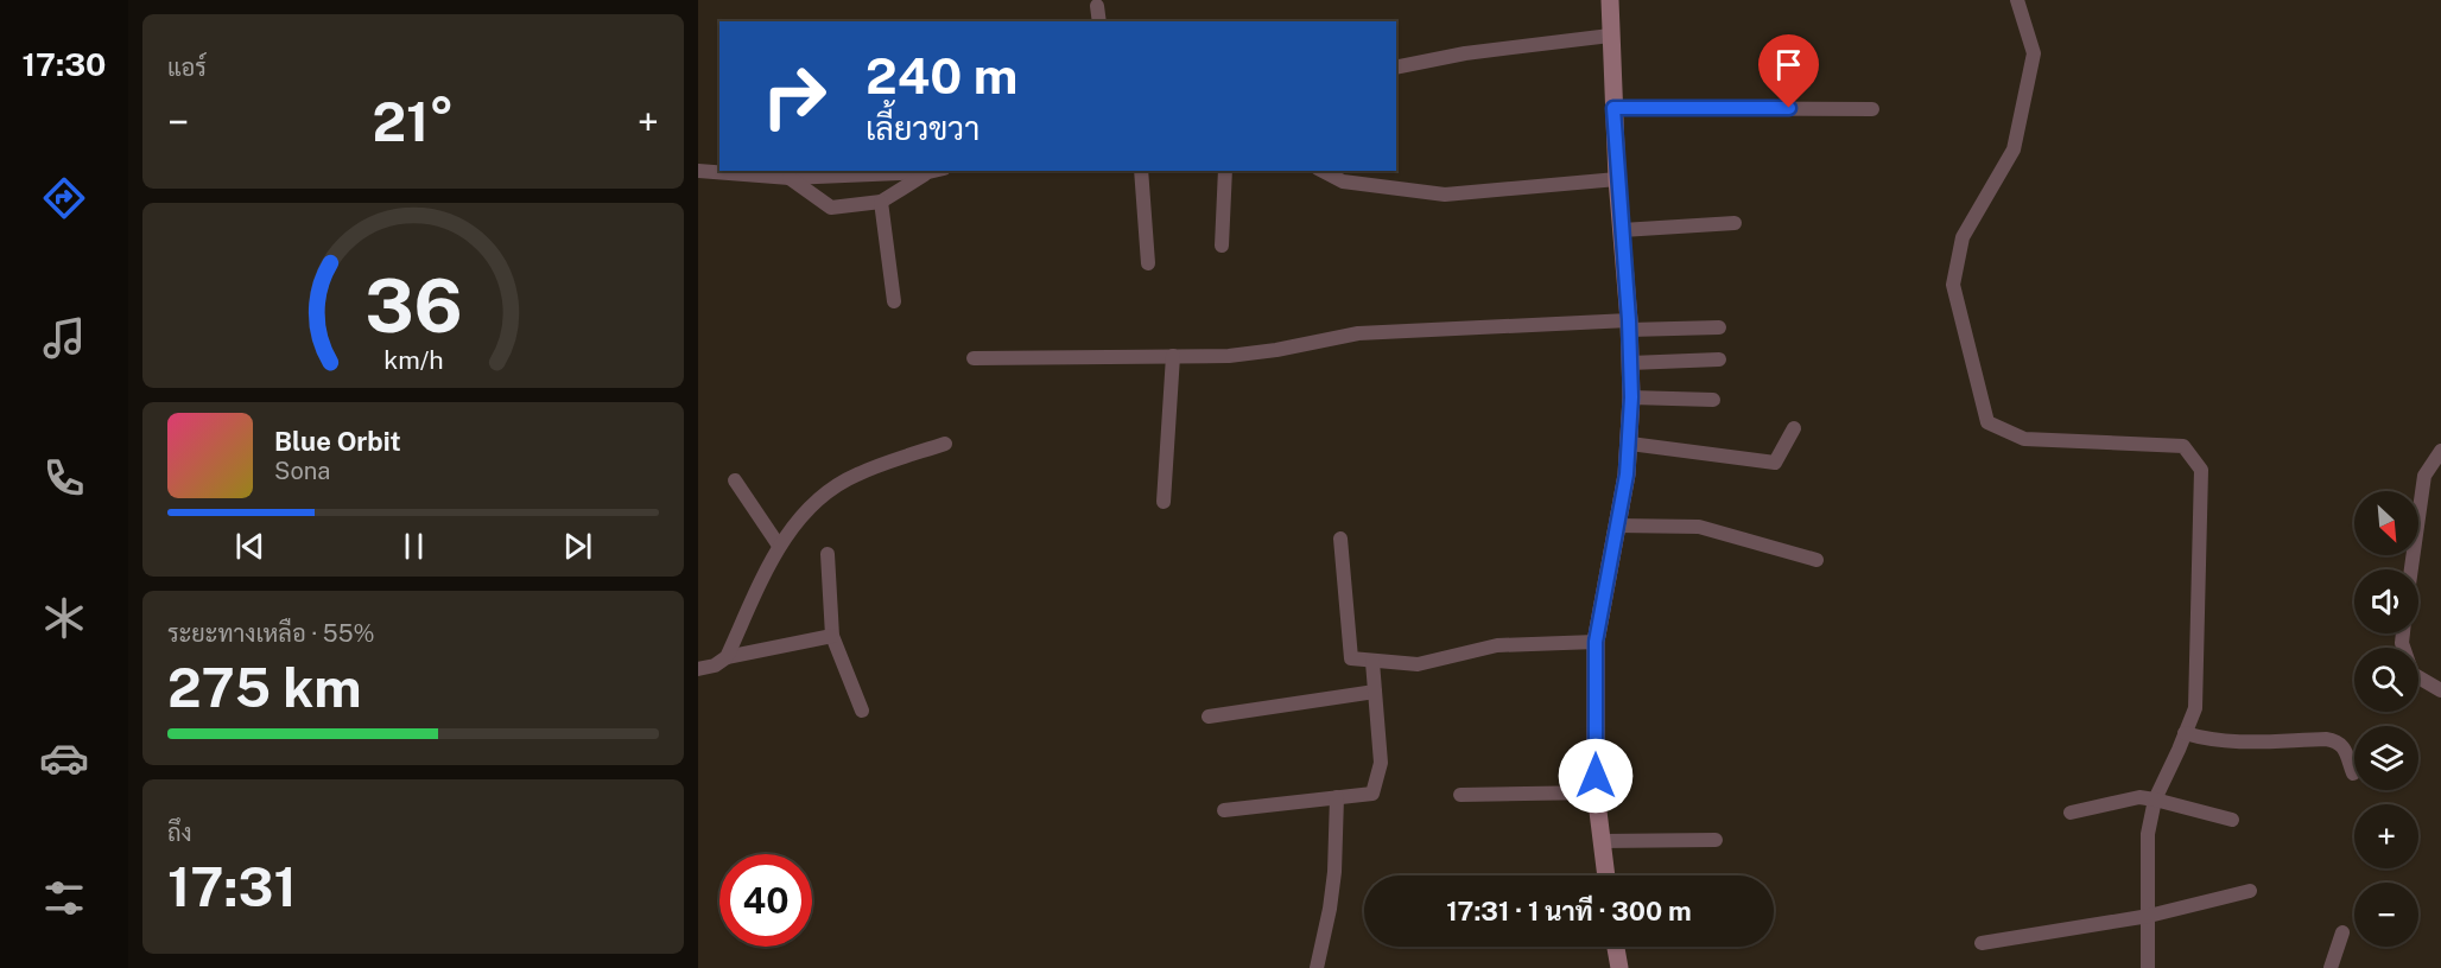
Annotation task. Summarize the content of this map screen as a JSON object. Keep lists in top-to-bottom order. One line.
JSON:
{"north":"bottom right","page":{"tabs":"17:30","tile":["แอร์",["ระยะทางเหลือ · 55%","275 km"],["ถึง","17:31"]],"turn":["240 m","เลี้ยวขวา"],"heat":["−","21°","+"],"song":["Blue Orbit","Sona"],"map_buttons":["+","−"],"limit":"40","trip":"17:31 · 1 นาที · 300 m","gauge":["36","km/h"]}}
